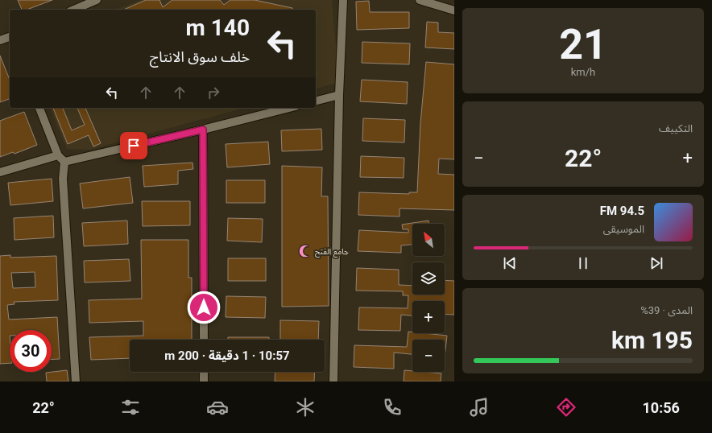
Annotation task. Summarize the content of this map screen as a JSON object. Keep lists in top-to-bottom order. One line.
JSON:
{"places":{"mosque":["جامع الفتح"]},"north":"top left","page":{"tile":[["21","km/h"],"التكييف",["المدى · 39%","195 km"]],"turn":["140 m","خلف سوق الانتاج"],"heat":["−","22°","+"],"song":["94.5 FM","الموسيقى"],"map_buttons":["+","−"],"limit":"30","trip":"10:57 · 1 دقيقة · 200 m","tabs":["10:56","22°"]}}
